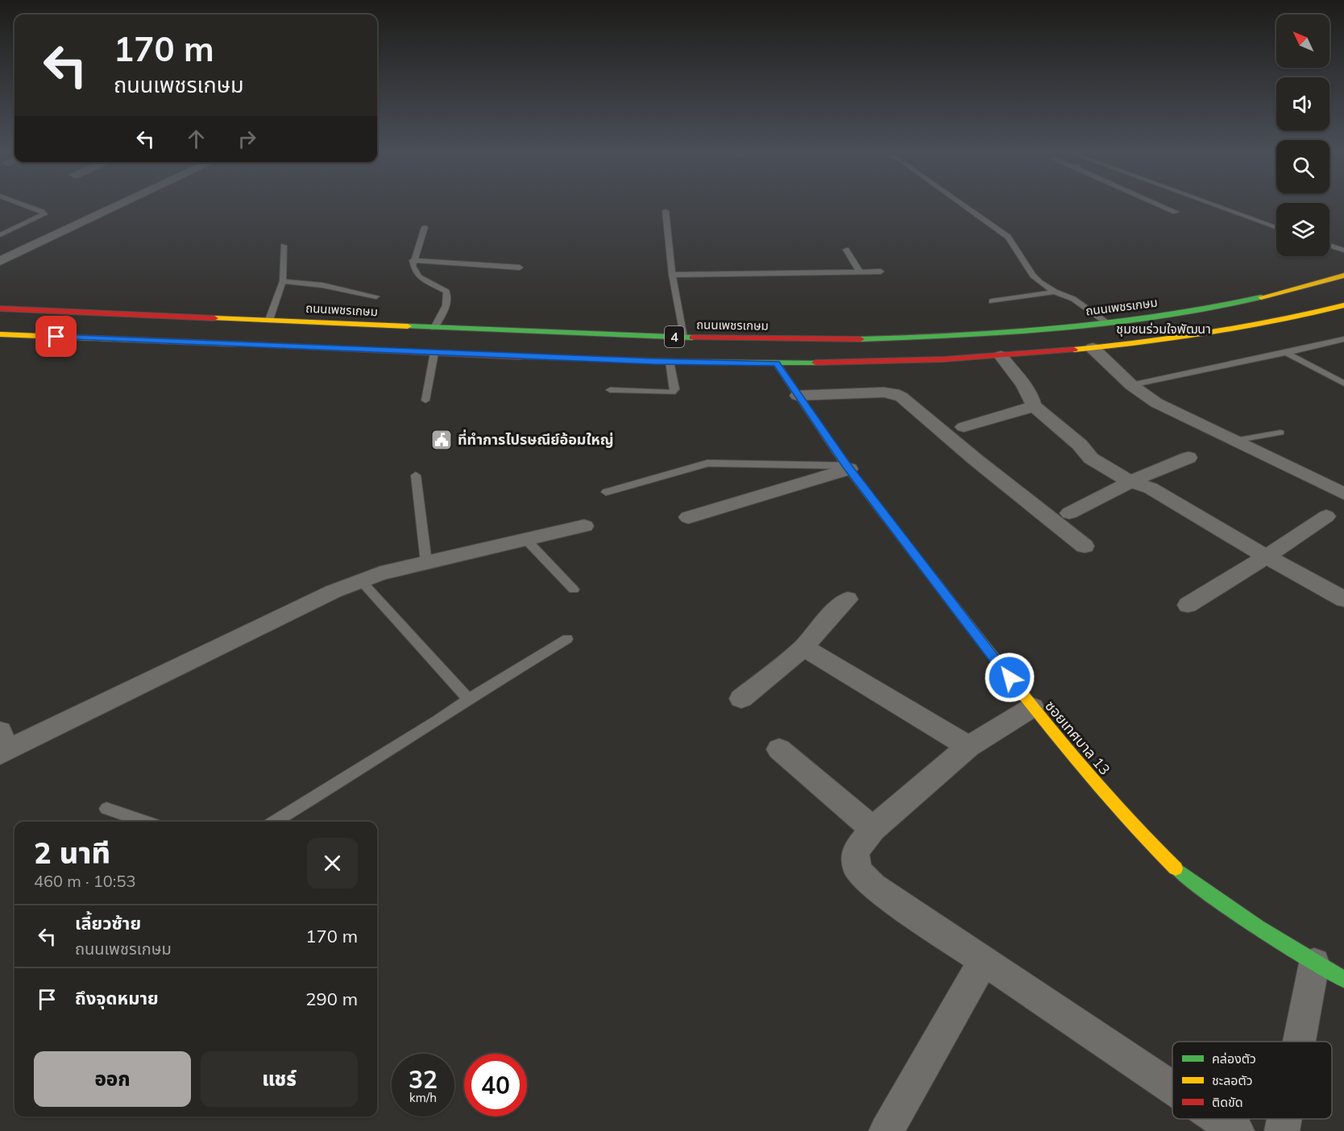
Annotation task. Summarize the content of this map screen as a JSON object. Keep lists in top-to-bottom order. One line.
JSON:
{"streets":{"main road":["ถนนเพชรเกษม","4","ซอยเทศบาล 13"]},"crossings":[["4","ซอยเทศบาล 13"]],"districts":["ชุมชนร่วมใจพัฒนา"],"places":{"public building":["ที่ทำการไปรษณีย์อ้อมใหญ่"]},"legend":["คล่องตัว","ชะลอตัว","ติดขัด"],"north":"top left","page":{"turn":["170 m","ถนนเพชรเกษม"],"heading":["2 นาที","460 m · 10:53"],"list":[{"name":"เลี้ยวซ้าย","note":"ถนนเพชรเกษม","value":"170 m"},{"name":"ถึงจุดหมาย","value":"290 m"}],"buttons":["ออก","แชร์"],"speed":"32 km/h","limit":"40"}}
